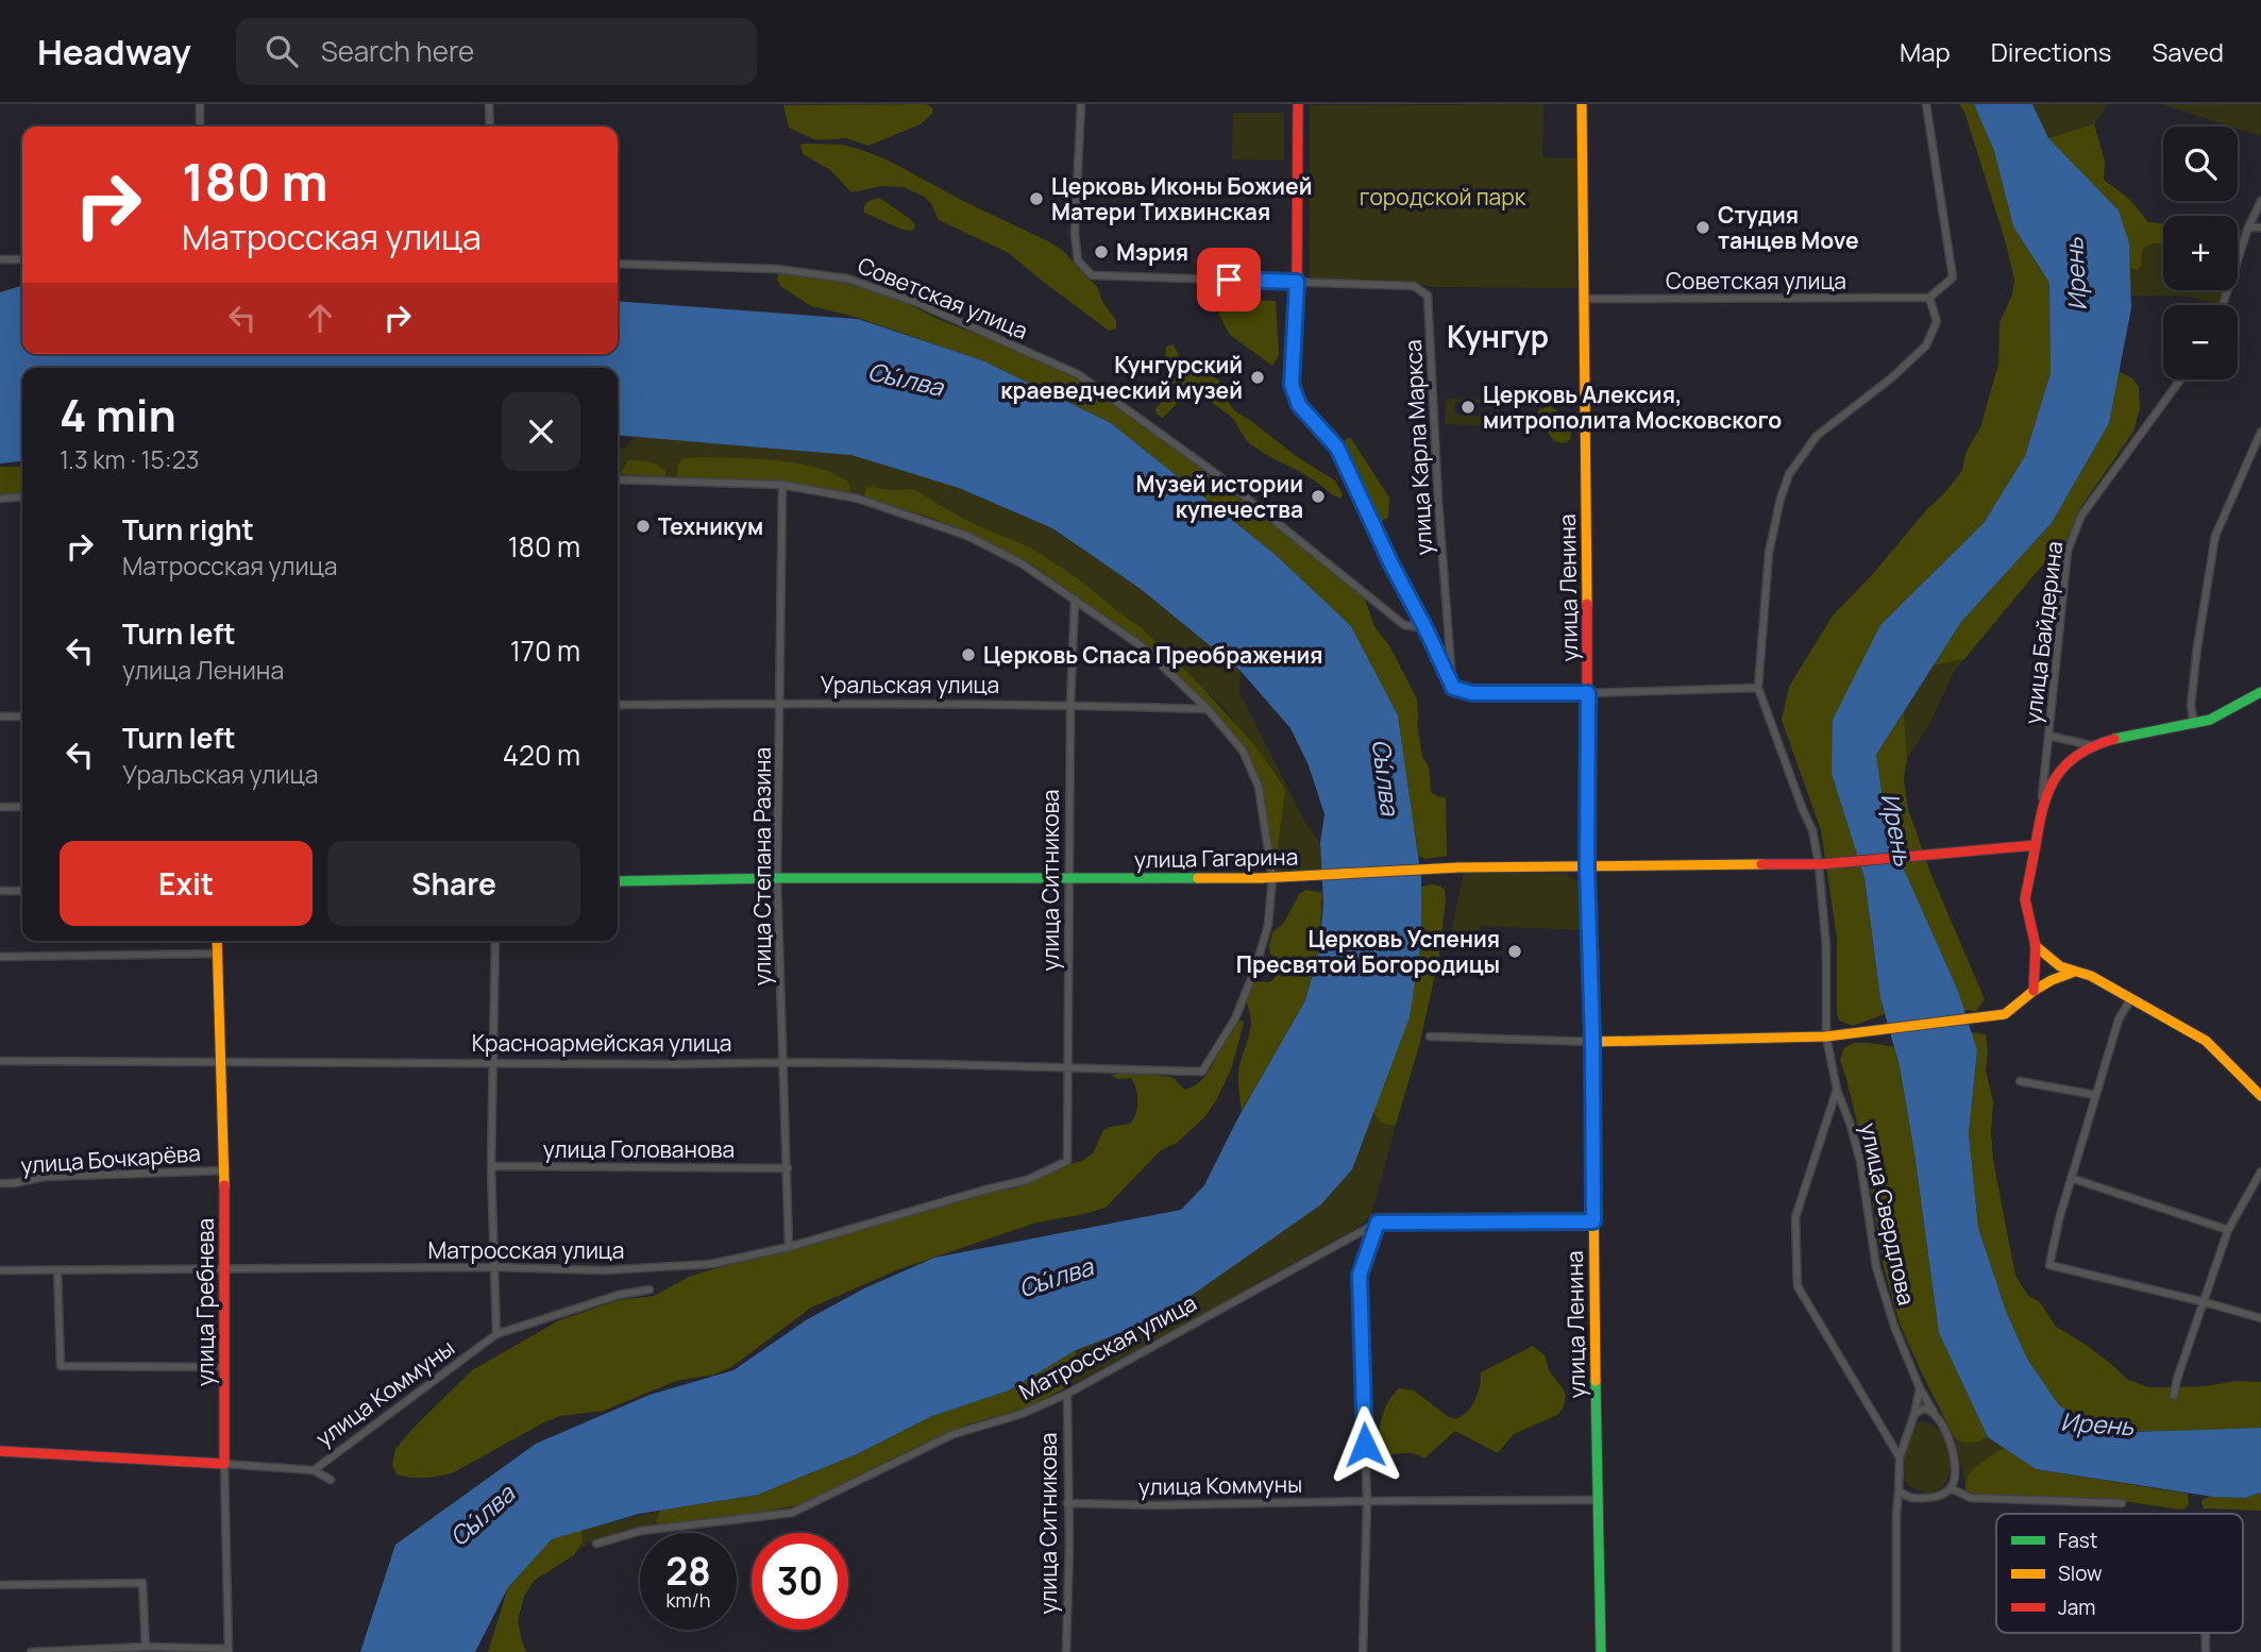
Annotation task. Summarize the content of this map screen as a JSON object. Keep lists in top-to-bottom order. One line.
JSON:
{"streets":{"main road":["улица Ленина","улица Гагарина","улица Гребнева","улица Коммуны"],"street":["Советская улица","улица Карла Маркса","улица Байдерина","Уральская улица","улица Степана Разина","улица Ситникова","Красноармейская улица","улица Голованова","улица Бочкарёва","улица Свердлова","Матросская улица"]},"crossings":[["Советская улица","улица Ленина"],["улица Ленина","улица Гагарина"],["улица Ленина","Матросская улица"],["улица Ленина","улица Коммуны"],["Уральская улица","улица Степана Разина"],["Уральская улица","улица Ситникова"],["улица Гагарина","улица Степана Разина"],["улица Гагарина","улица Ситникова"],["улица Гагарина","Красноармейская улица"],["улица Гагарина","улица Свердлова"],["улица Степана Разина","Красноармейская улица"],["улица Степана Разина","улица Голованова"],["улица Степана Разина","Матросская улица"],["улица Ситникова","Красноармейская улица"],["улица Ситникова","Матросская улица"],["улица Ситникова","улица Коммуны"],["Красноармейская улица","улица Гребнева"],["улица Бочкарёва","улица Гребнева"],["Матросская улица","улица Гребнева"],["улица Гребнева","улица Коммуны"]],"districts":["Кунгур"],"water":["Ирень","Сы́лва"],"parks":["городской парк"],"places":["Церковь Иконы Божией Матери Тихвинская","Студия танцев Move","Мэрия","Кунгурский краеведческий музей","Церковь Алексия, митрополита Московского","Музей истории купечества","Техникум","Церковь Спаса Преображения","Церковь Успения Пресвятой Богородицы"],"legend":["Fast","Slow","Jam"],"page":{"header":"Headway","search":"Search here","nav":["Map","Directions","Saved"],"map_buttons":["+","−"],"turn":["180 m","Матросская улица"],"heading":["4 min","1.3 km · 15:23"],"list":[{"name":"Turn right","note":"Матросская улица","value":"180 m"},{"name":"Turn left","note":"улица Ленина","value":"170 m"},{"name":"Turn left","note":"Уральская улица","value":"420 m"}],"buttons":["Exit","Share"],"speed":"28 km/h","limit":"30"}}
